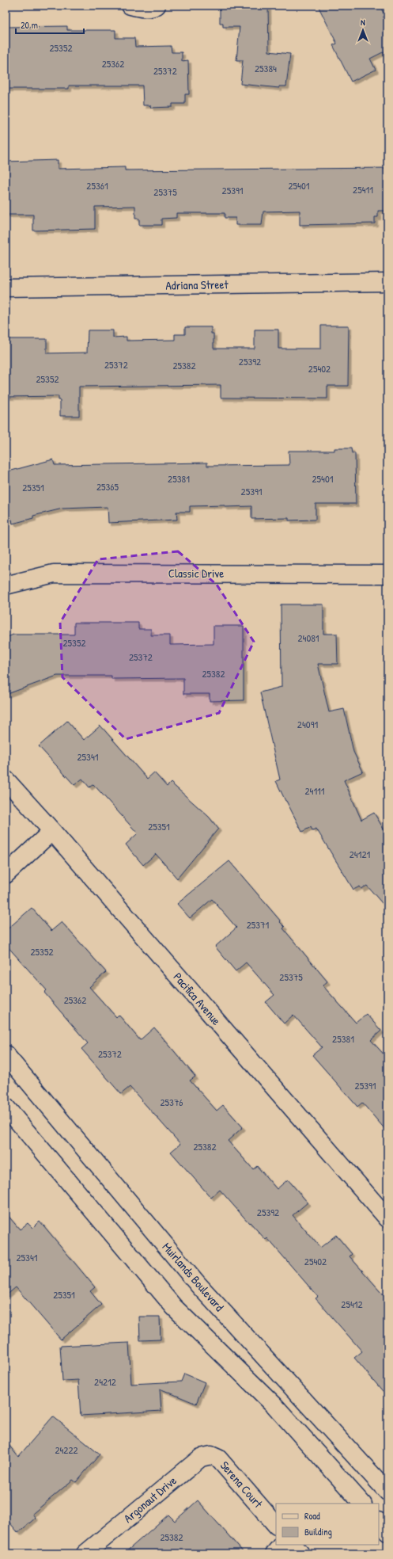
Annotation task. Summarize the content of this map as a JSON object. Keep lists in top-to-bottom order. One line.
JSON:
{"streets":{"street":["Adriana Street","Classic Drive","Pacifica Avenue","Muirlands Boulevard","Serena Court","Argonaut Drive"]},"crossings":[["Serena Court","Argonaut Drive"]],"house_numbers":["25352","25362","25384","25372","25361","25401","25411","25391","25375","25392","25372","25382","25402","25352","25381","25401","25365","25351","25391","24081","25352","25372","25382","24091","25341","24111","25351","24121","25371","25352","25375","25362","25381","25372","25391","25376","25382","25392","25341","25402","25351","25412","24212","24222","25382"],"legend":["Road","Building"],"scale_bar":"20 m","north":"top"}
